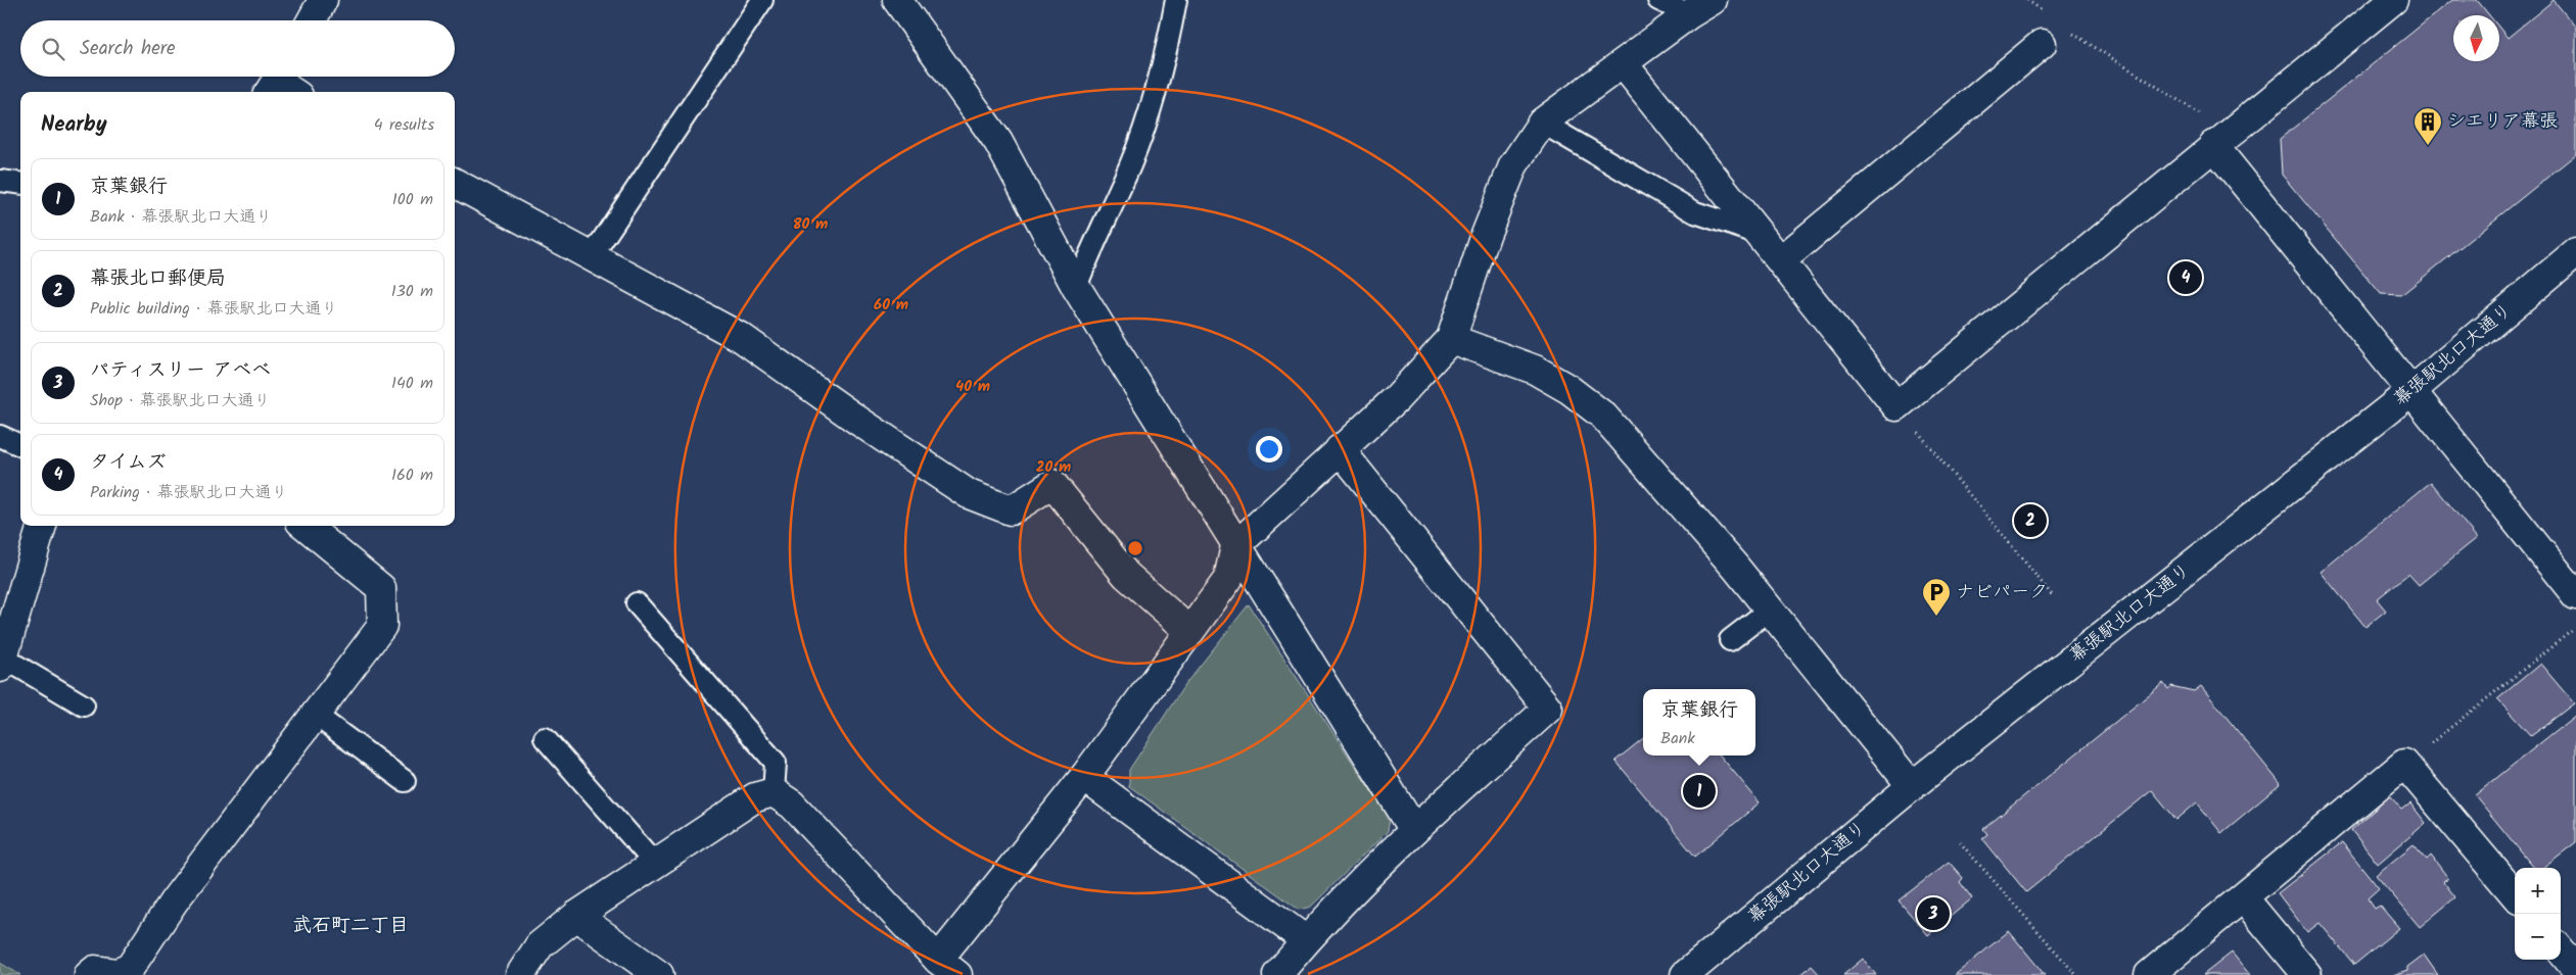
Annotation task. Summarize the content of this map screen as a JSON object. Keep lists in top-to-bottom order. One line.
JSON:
{"streets":{"street":["幕張駅北口大通り"]},"districts":["武石町二丁目"],"places":{"building":["シエリア幕張"],"parking":["ナビパーク"]},"north":"bottom","page":{"search":"Search here","heading":["Nearby","4 results"],"list":[{"mark":"1","name":"京葉銀行","note":"Bank · 幕張駅北口大通り","value":"100 m"},{"mark":"2","name":"幕張北口郵便局","note":"Public building · 幕張駅北口大通り","value":"130 m"},{"mark":"3","name":"パティスリー アベベ","note":"Shop · 幕張駅北口大通り","value":"140 m"},{"mark":"4","name":"タイムズ","note":"Parking · 幕張駅北口大通り","value":"160 m"}],"pins":["4","2","1","3"],"popup":["京葉銀行","Bank"],"map_buttons":["+","−"]},"rings":["80 m","60 m","40 m","20 m"]}
